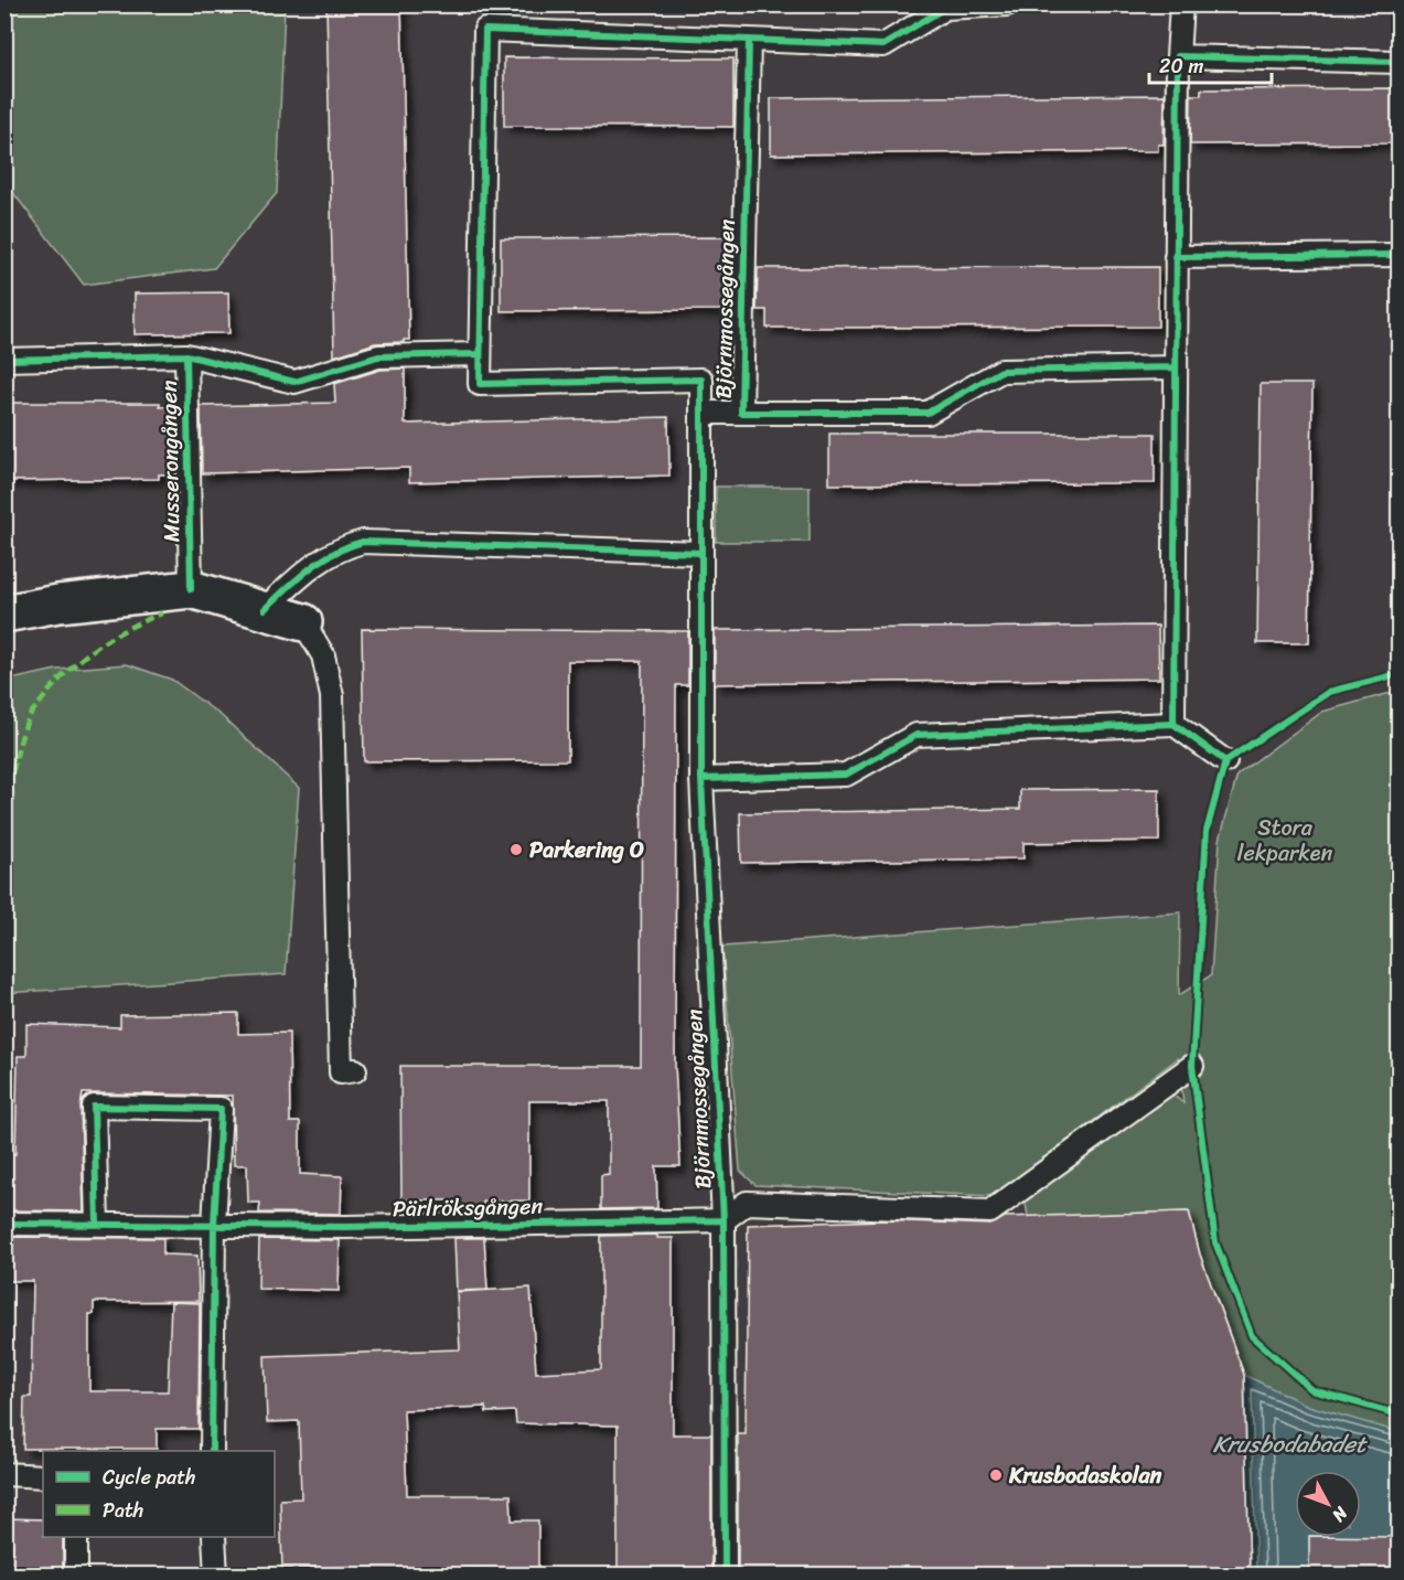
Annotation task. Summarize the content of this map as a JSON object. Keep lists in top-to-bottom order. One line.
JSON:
{"streets":{"lane":["Björnmossegången","Musserongången","Pärlröksgången"]},"crossings":[["Björnmossegången","Pärlröksgången"]],"water":["Krusbodabadet"],"parks":["Stora lekparken"],"places":["Parkering O","Krusbodaskolan"],"legend":["Cycle path","Path"],"scale_bar":"20 m","north":"bottom right"}
